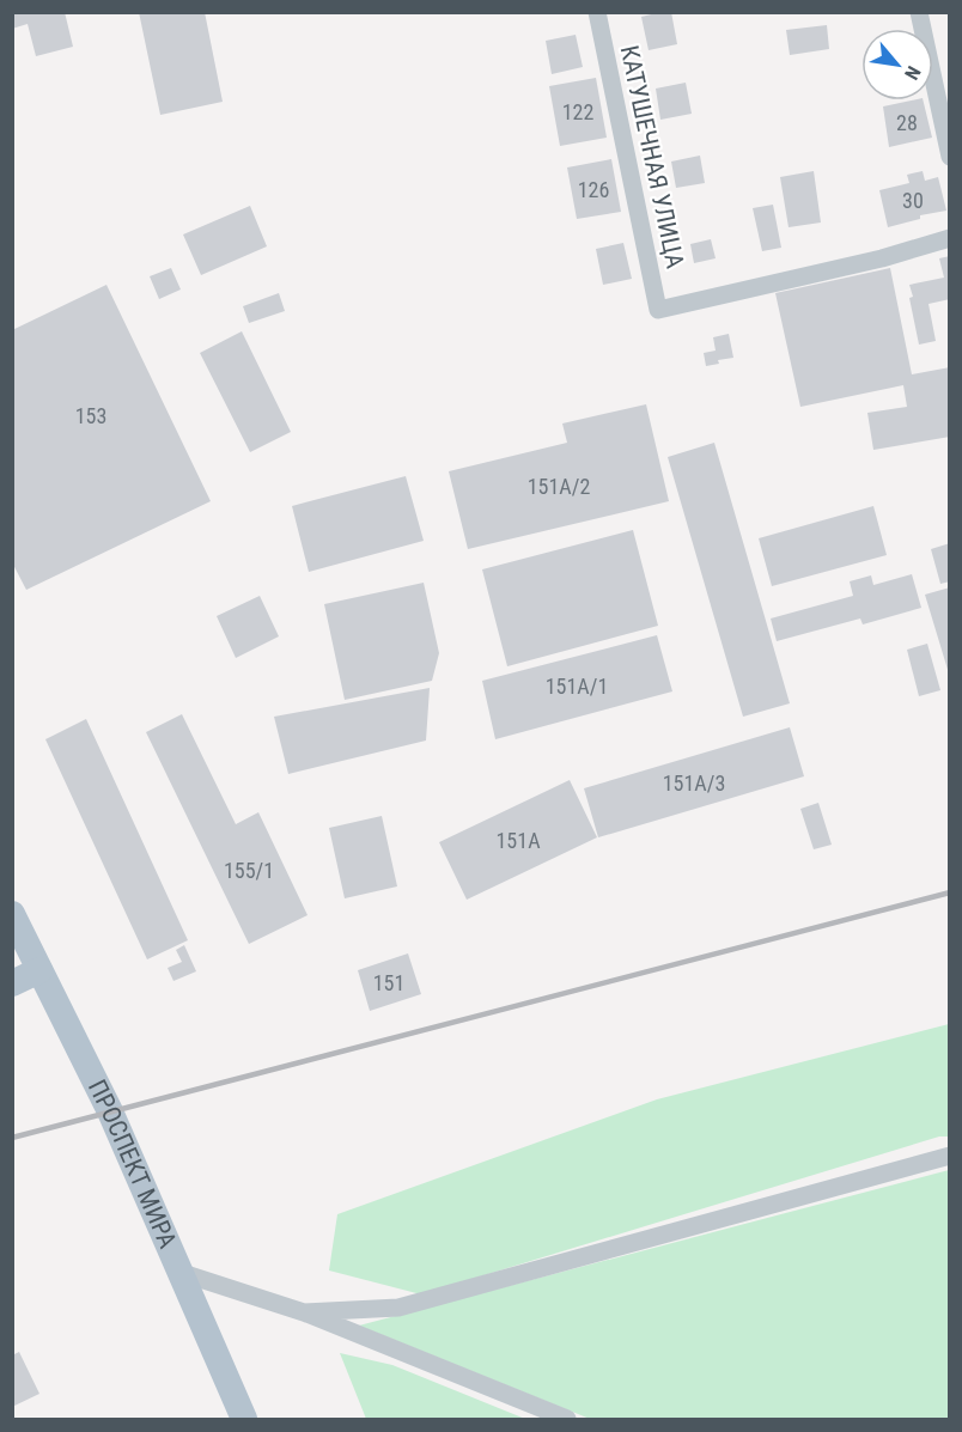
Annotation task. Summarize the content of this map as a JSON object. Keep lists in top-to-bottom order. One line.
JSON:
{"streets":{"main road":["ПРОСПЕКТ МИРА"],"street":["КАТУШЕЧНАЯ УЛИЦА"]},"house_numbers":["122","28","126","30","153","151А/2","151А/1","151А/3","151А","155/1","151"],"north":"bottom right"}
